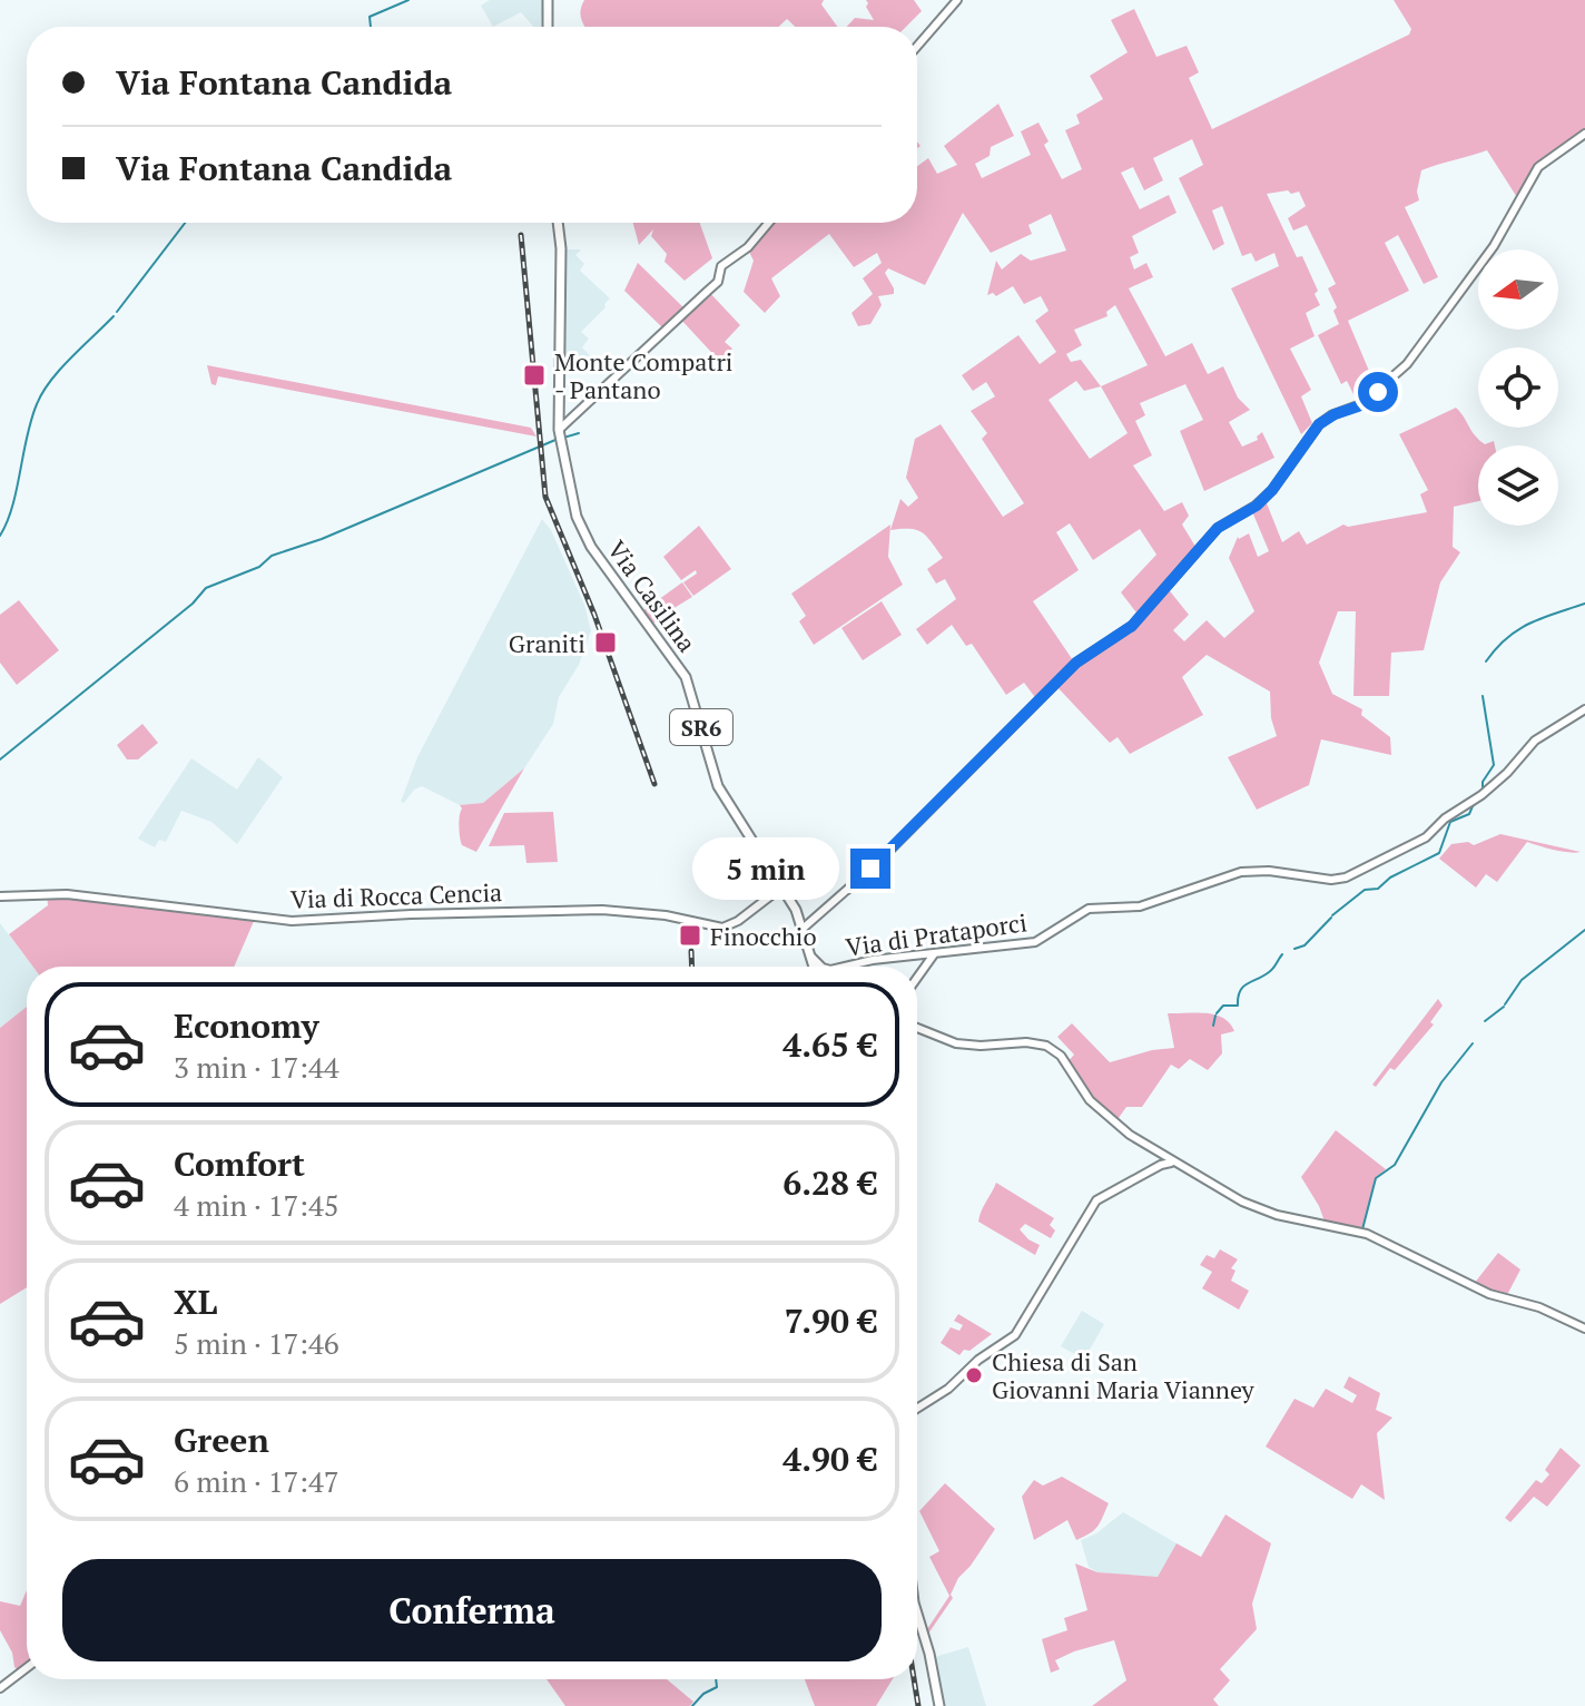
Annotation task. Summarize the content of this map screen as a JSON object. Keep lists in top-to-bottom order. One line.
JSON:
{"streets":{"main road":["Via Casilina","SR6","Via di Rocca Cencia","Via di Prataporci"]},"crossings":[["Via Casilina","Via di Rocca Cencia"],["Via Casilina","Via di Prataporci"]],"places":{"transit":["Monte Compatri - Pantano","Graniti","Finocchio"],"other":["Chiesa di San Giovanni Maria Vianney"]},"north":"left","page":{"banner":["Via Fontana Candida","Via Fontana Candida"],"bubble":"5 min","list":[{"name":"Economy","note":"3 min · 17:44","value":"4.65 €"},{"name":"Comfort","note":"4 min · 17:45","value":"6.28 €"},{"name":"XL","note":"5 min · 17:46","value":"7.90 €"},{"name":"Green","note":"6 min · 17:47","value":"4.90 €"}],"buttons":"Conferma"}}
